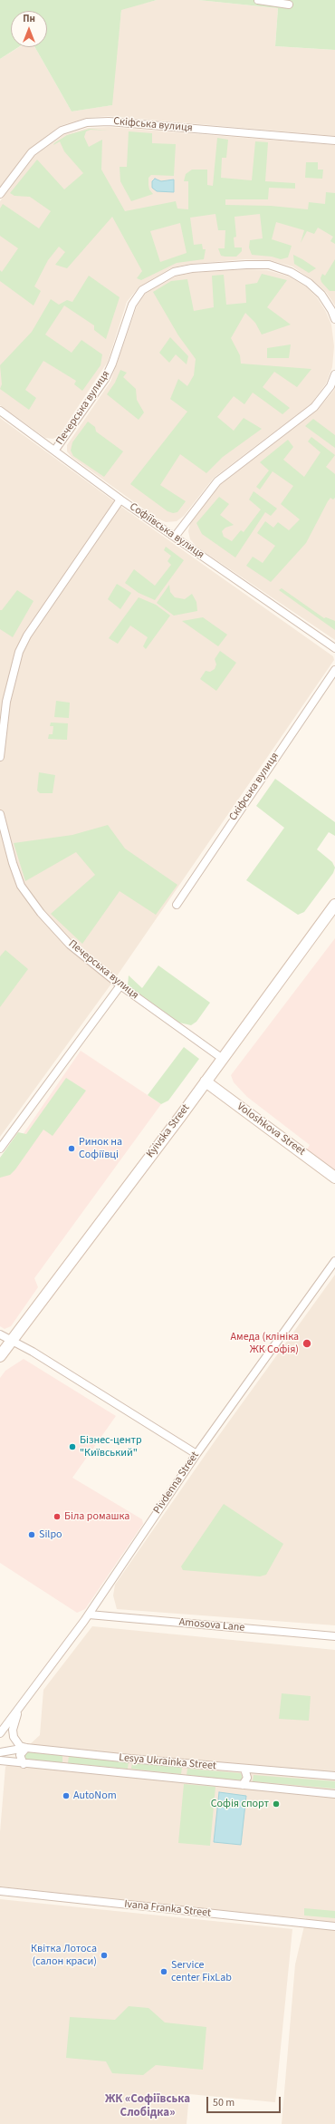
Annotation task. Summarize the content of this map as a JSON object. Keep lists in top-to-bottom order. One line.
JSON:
{"streets":{"main road":["Voloshkova Street","Kyivska Street"],"street":["Скіфська вулиця","Печерська вулиця","Софіївська вулиця","Pivdenna Street","Amosova Lane","Lesya Ukrainka Street","Ivana Franka Street"]},"crossings":[["Печерська вулиця","Софіївська вулиця"],["Печерська вулиця","Kyivska Street"],["Voloshkova Street","Kyivska Street"],["Pivdenna Street","Amosova Lane"],["Pivdenna Street","Lesya Ukrainka Street"]],"districts":["ЖК «Софіївська Слобідка»"],"places":["Ринок на Софіївці","Амеда (клініка ЖК Софія)","Бізнес-центр \"Київський\"","Біла ромашка","Silpo","AutoNom","Софія спорт","Квітка Лотоса (салон краси)","Service center FixLab"],"scale_bar":"50 m","north":"top"}
